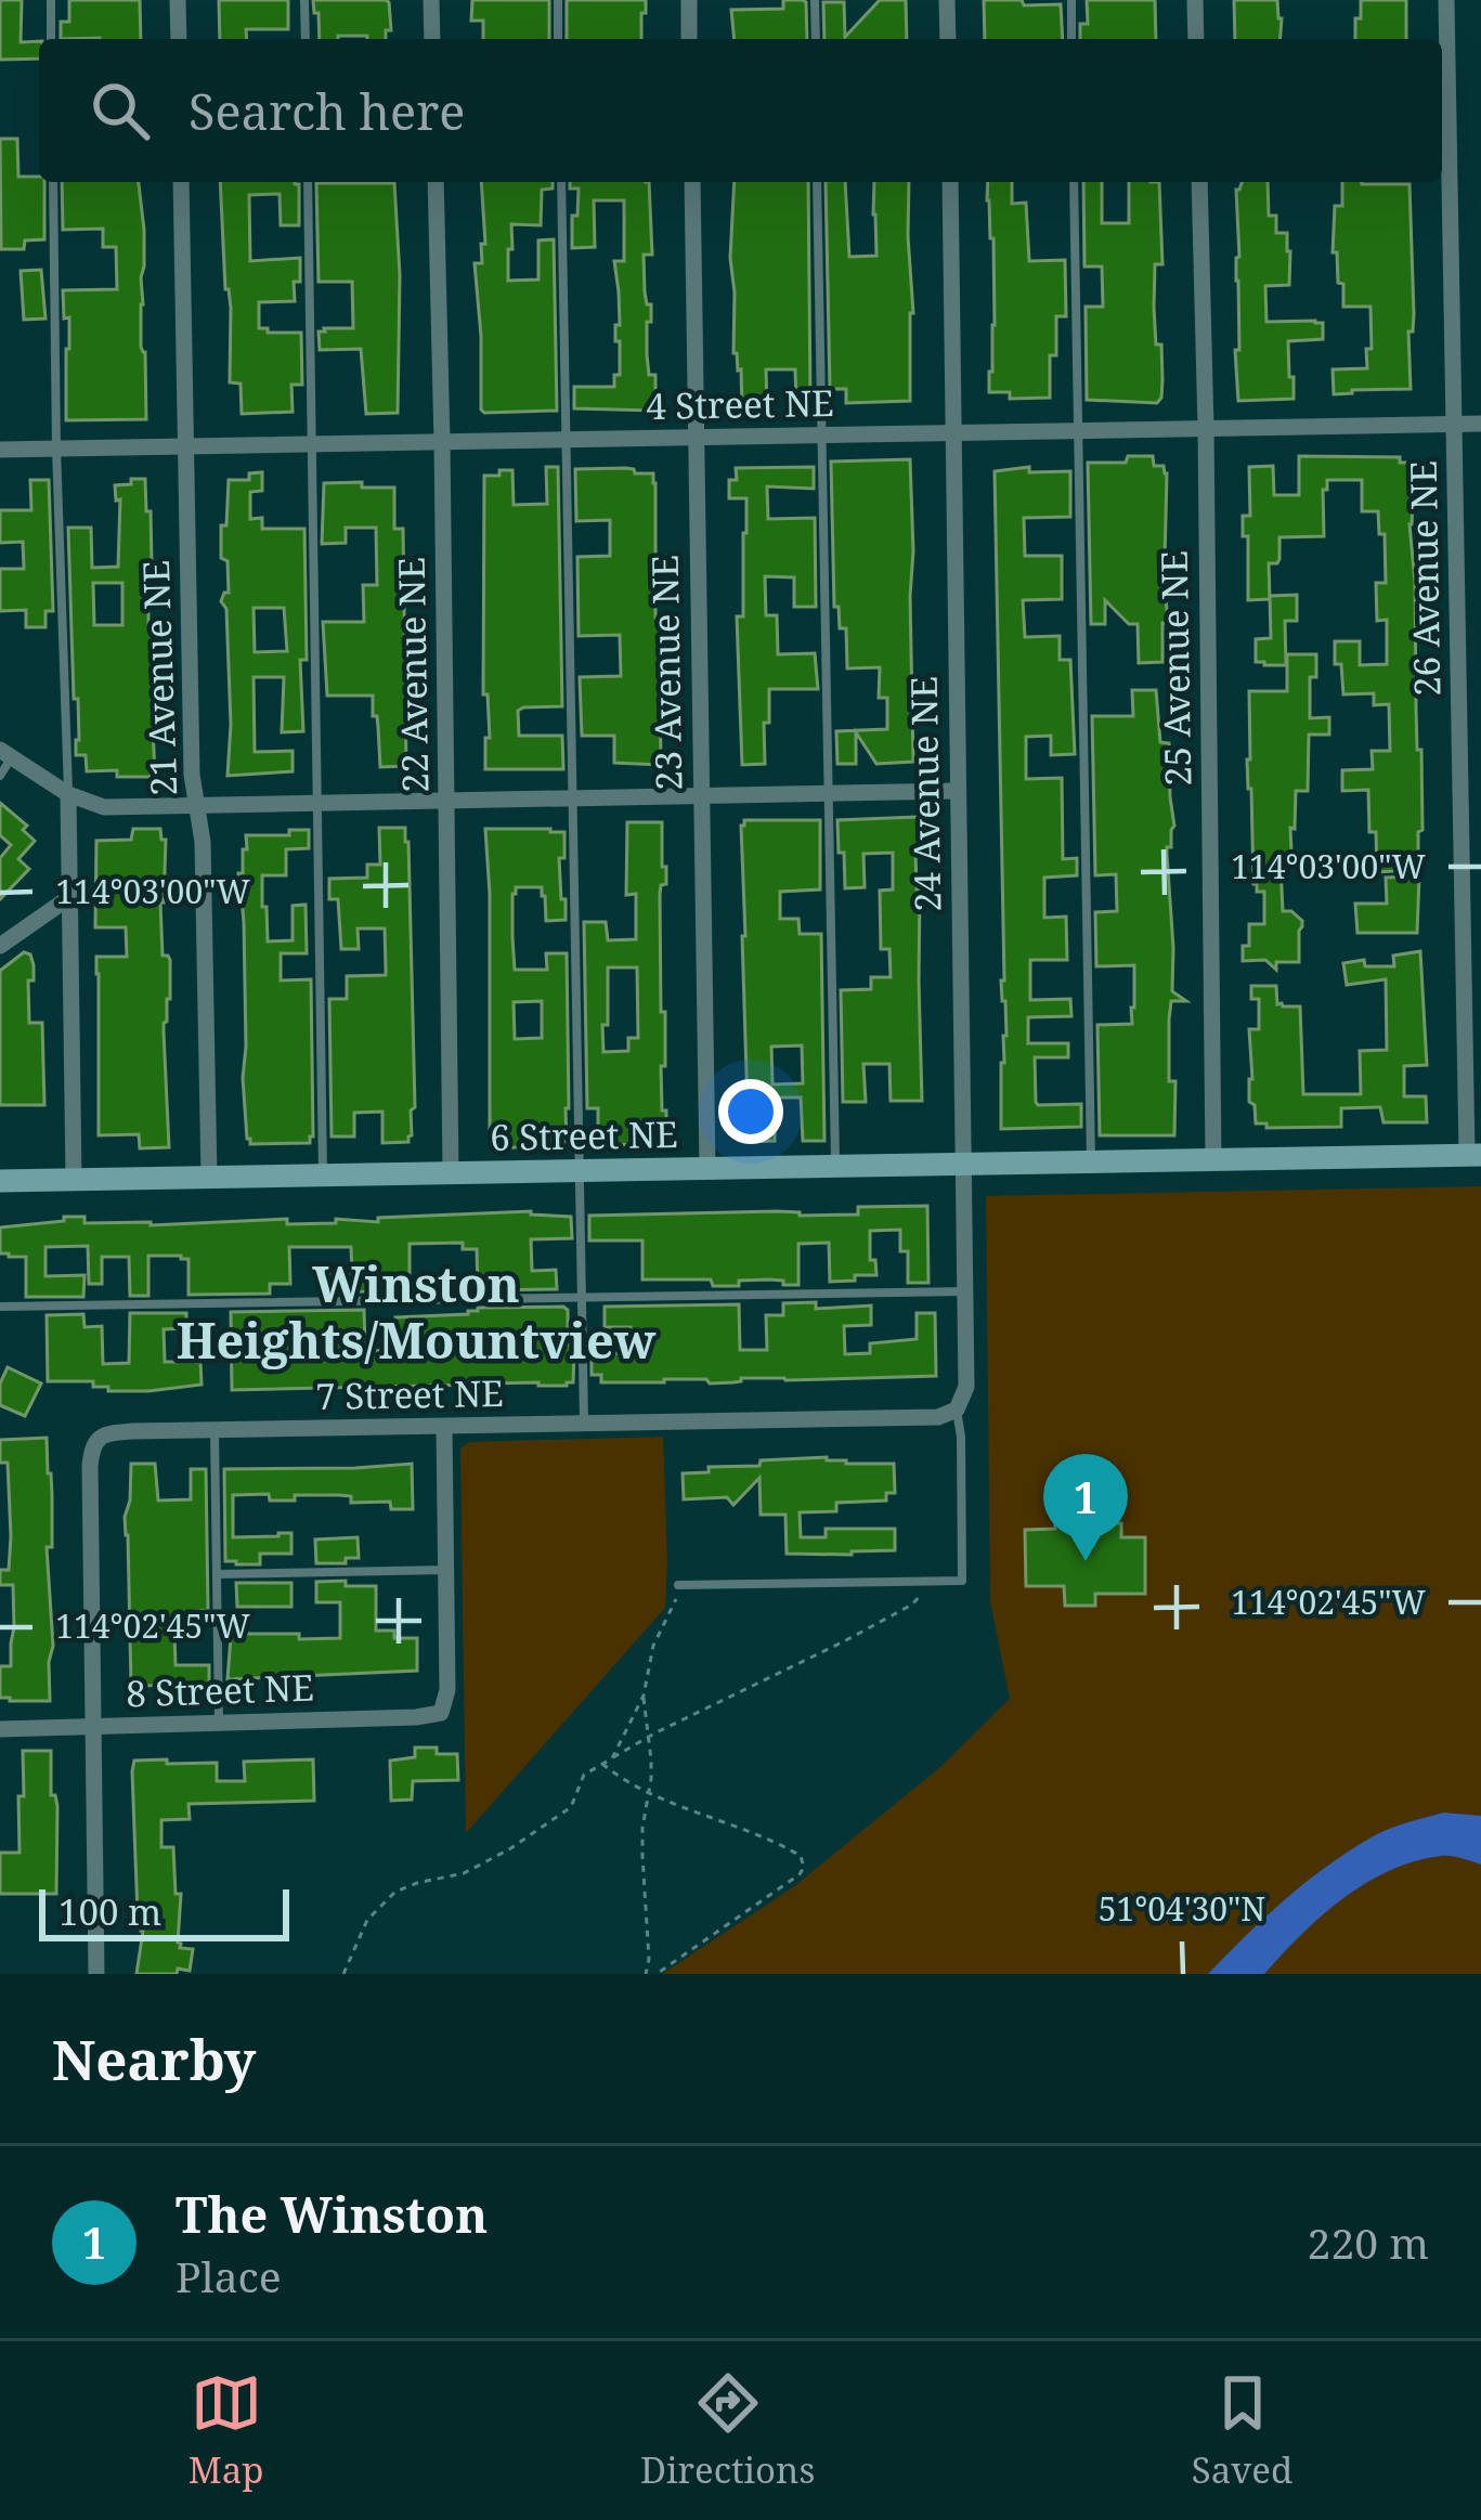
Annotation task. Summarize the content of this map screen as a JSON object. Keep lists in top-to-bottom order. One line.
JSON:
{"streets":{"street":["4 Street NE","26 Avenue NE","25 Avenue NE","23 Avenue NE","22 Avenue NE","21 Avenue NE","24 Avenue NE","6 Street NE","7 Street NE","8 Street NE"]},"crossings":[["4 Street NE","26 Avenue NE"],["4 Street NE","25 Avenue NE"],["4 Street NE","23 Avenue NE"],["4 Street NE","22 Avenue NE"],["4 Street NE","21 Avenue NE"],["4 Street NE","24 Avenue NE"],["26 Avenue NE","6 Street NE"],["25 Avenue NE","6 Street NE"],["23 Avenue NE","6 Street NE"],["22 Avenue NE","6 Street NE"],["21 Avenue NE","6 Street NE"],["24 Avenue NE","6 Street NE"],["24 Avenue NE","7 Street NE"],["7 Street NE","8 Street NE"]],"districts":["Winston Heights/Mountview"],"scale_bar":"100 m","page":{"search":"Search here","pins":"1","scale":"100 m","heading":"Nearby","list":[{"mark":"1","name":"The Winston","note":"Place","value":"220 m"}],"nav":["Map","Directions","Saved"]},"coordinates":["114°03'00\"W","114°02'45\"W","51°04'30\"N"]}
